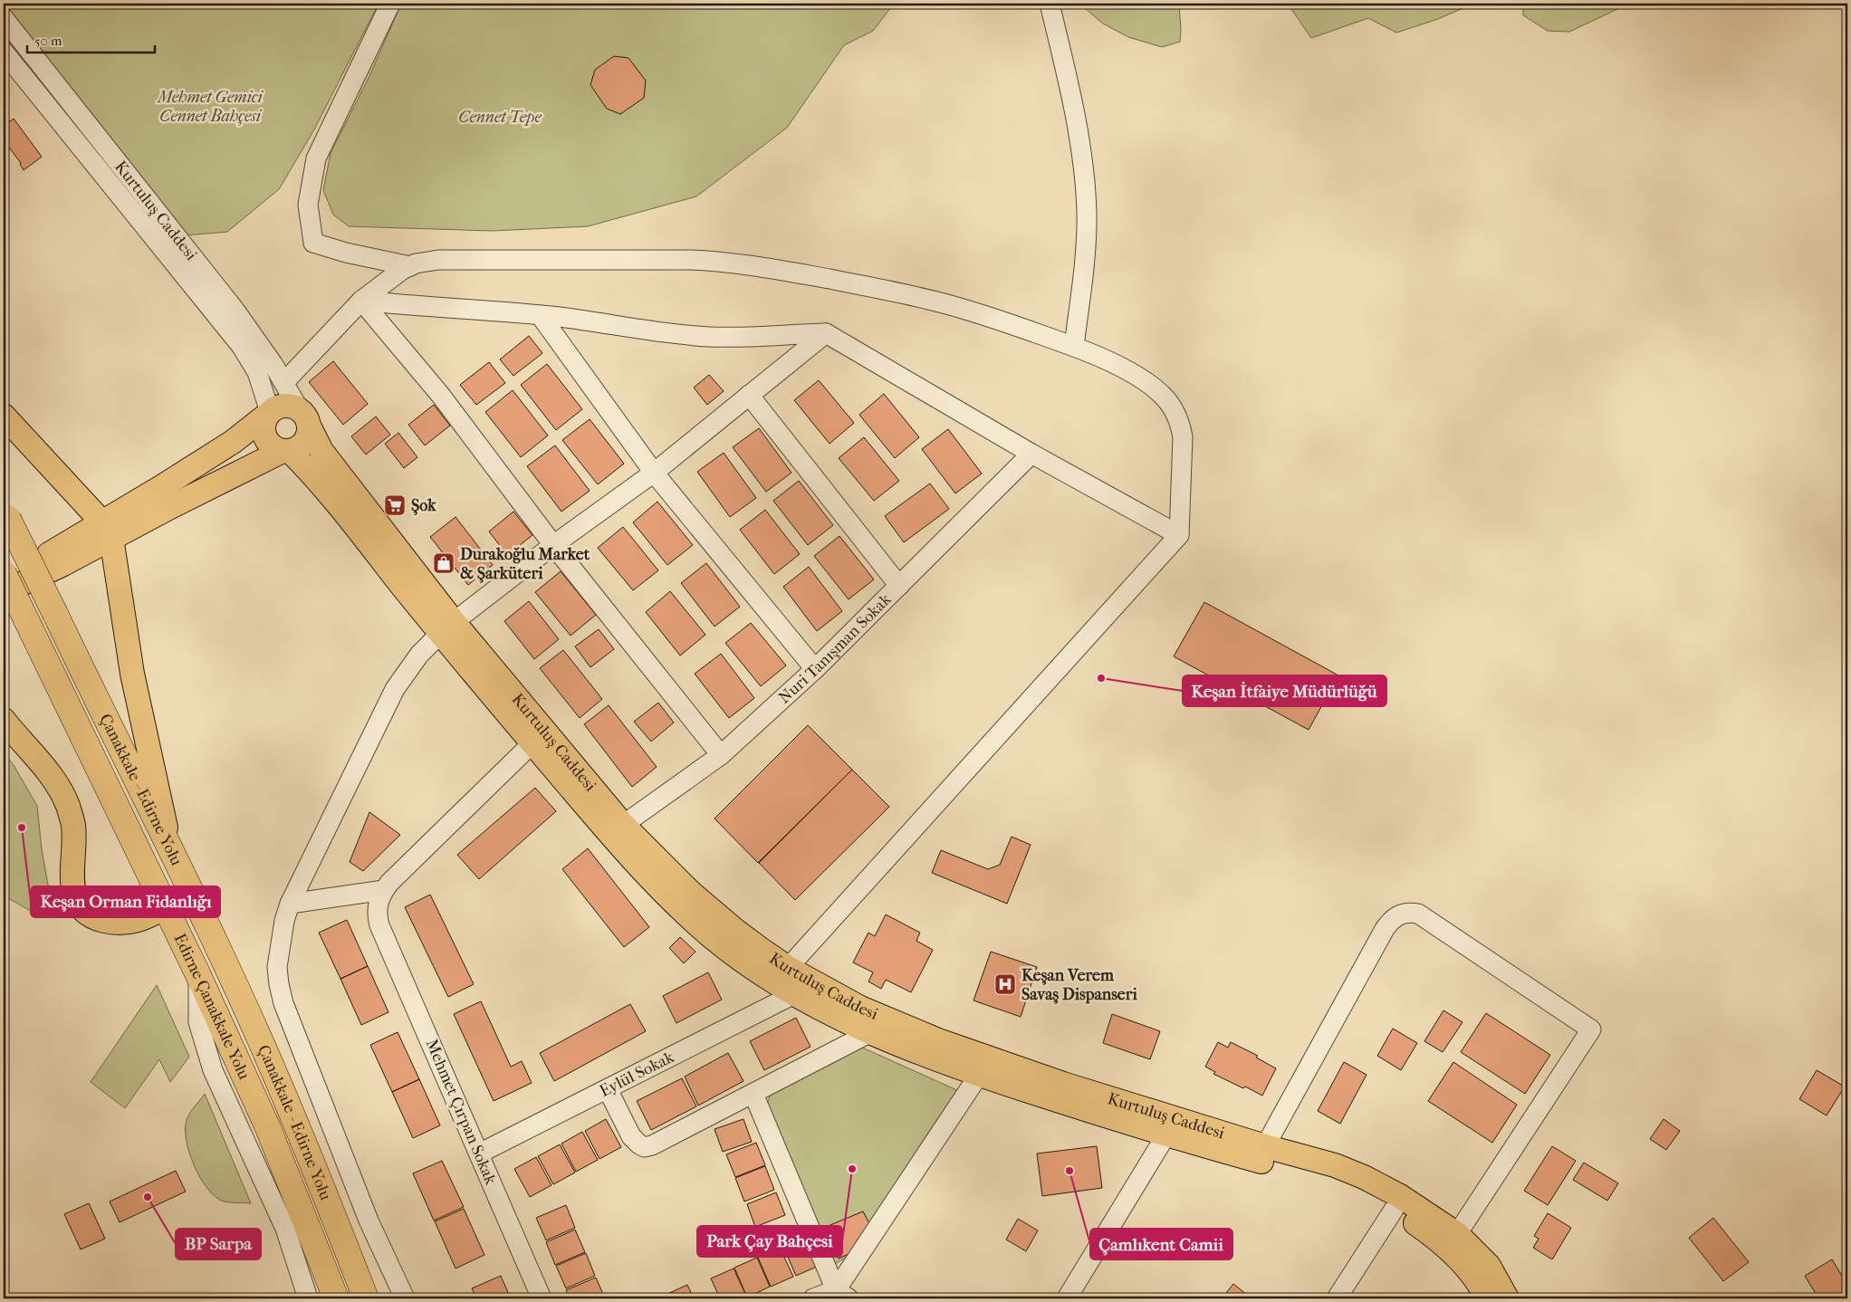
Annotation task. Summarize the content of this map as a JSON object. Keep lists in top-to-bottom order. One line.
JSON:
{"streets":{"highway":["Çanakkale - Edirne Yolu","Edirne Çanakkale Yolu"],"main road":["Kurtuluş Caddesi"],"street":["Nuri Tanışman Sokak","Eylül Sokak","Mehmet Çırpan Sokak"]},"crossings":[["Kurtuluş Caddesi","Nuri Tanışman Sokak"],["Kurtuluş Caddesi","Eylül Sokak"],["Eylül Sokak","Mehmet Çırpan Sokak"]],"parks":["Mehmet Gemici Cennet Bahçesi","Cennet Tepe"],"places":{"supermarket":["Şok"],"shop":["Durakoğlu Market & Şarküteri"],"other":["Keşan İtfaiye Müdürlüğü","Keşan Orman Fidanlığı","Park Çay Bahçesi","Çamlıkent Camii","BP Sarpa"],"hospital":["Keşan Verem Savaş Dispanseri"]},"scale_bar":"50 m"}
